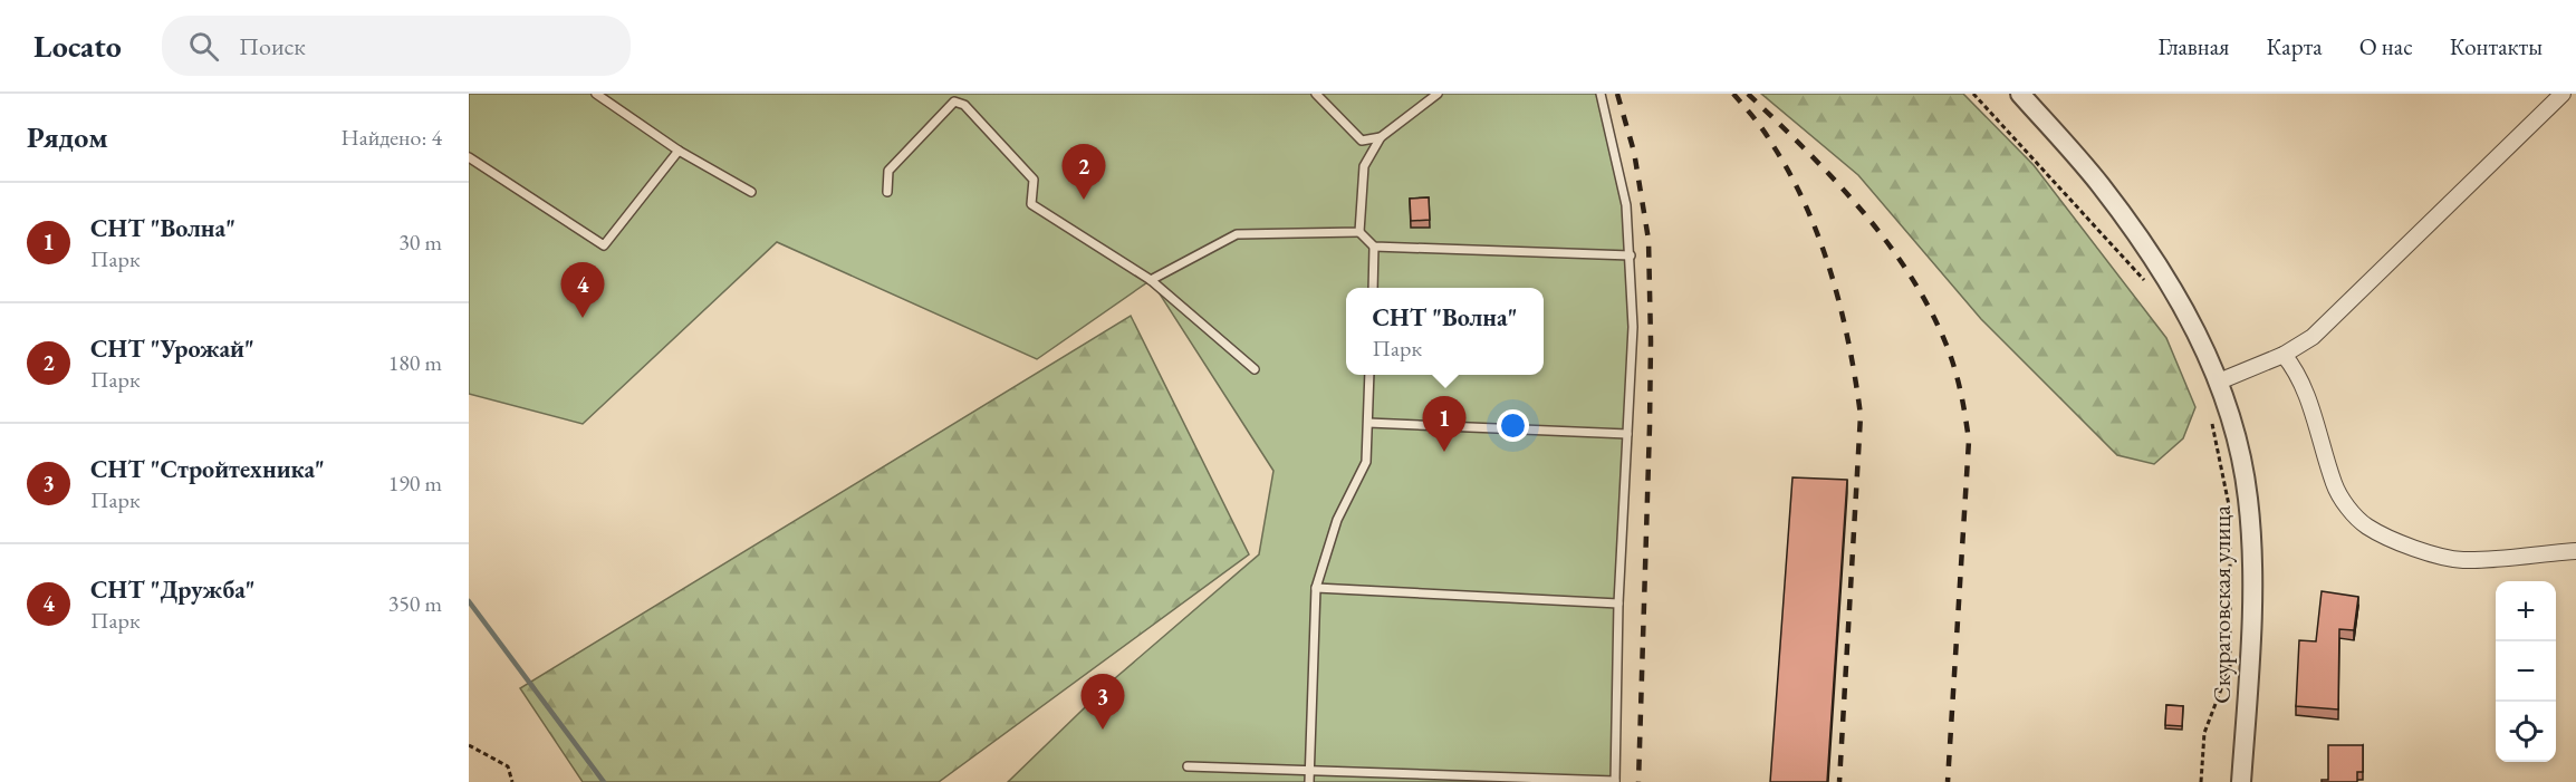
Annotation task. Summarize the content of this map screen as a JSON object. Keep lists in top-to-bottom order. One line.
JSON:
{"streets":{"street":["Скуратовская улица"]},"page":{"header":"Locato","search":"Поиск","nav":["Главная","Карта","О нас","Контакты"],"heading":["Рядом","Найдено: 4"],"pins":["2","4","1","3"],"list":[{"mark":"1","name":"СНТ \"Волна\"","note":"Парк","value":"30 m"},{"mark":"2","name":"СНТ \"Урожай\"","note":"Парк","value":"180 m"},{"mark":"3","name":"СНТ \"Стройтехника\"","note":"Парк","value":"190 m"},{"mark":"4","name":"СНТ \"Дружба\"","note":"Парк","value":"350 m"}],"popup":["СНТ \"Волна\"","Парк"],"map_buttons":["+","−"]}}
